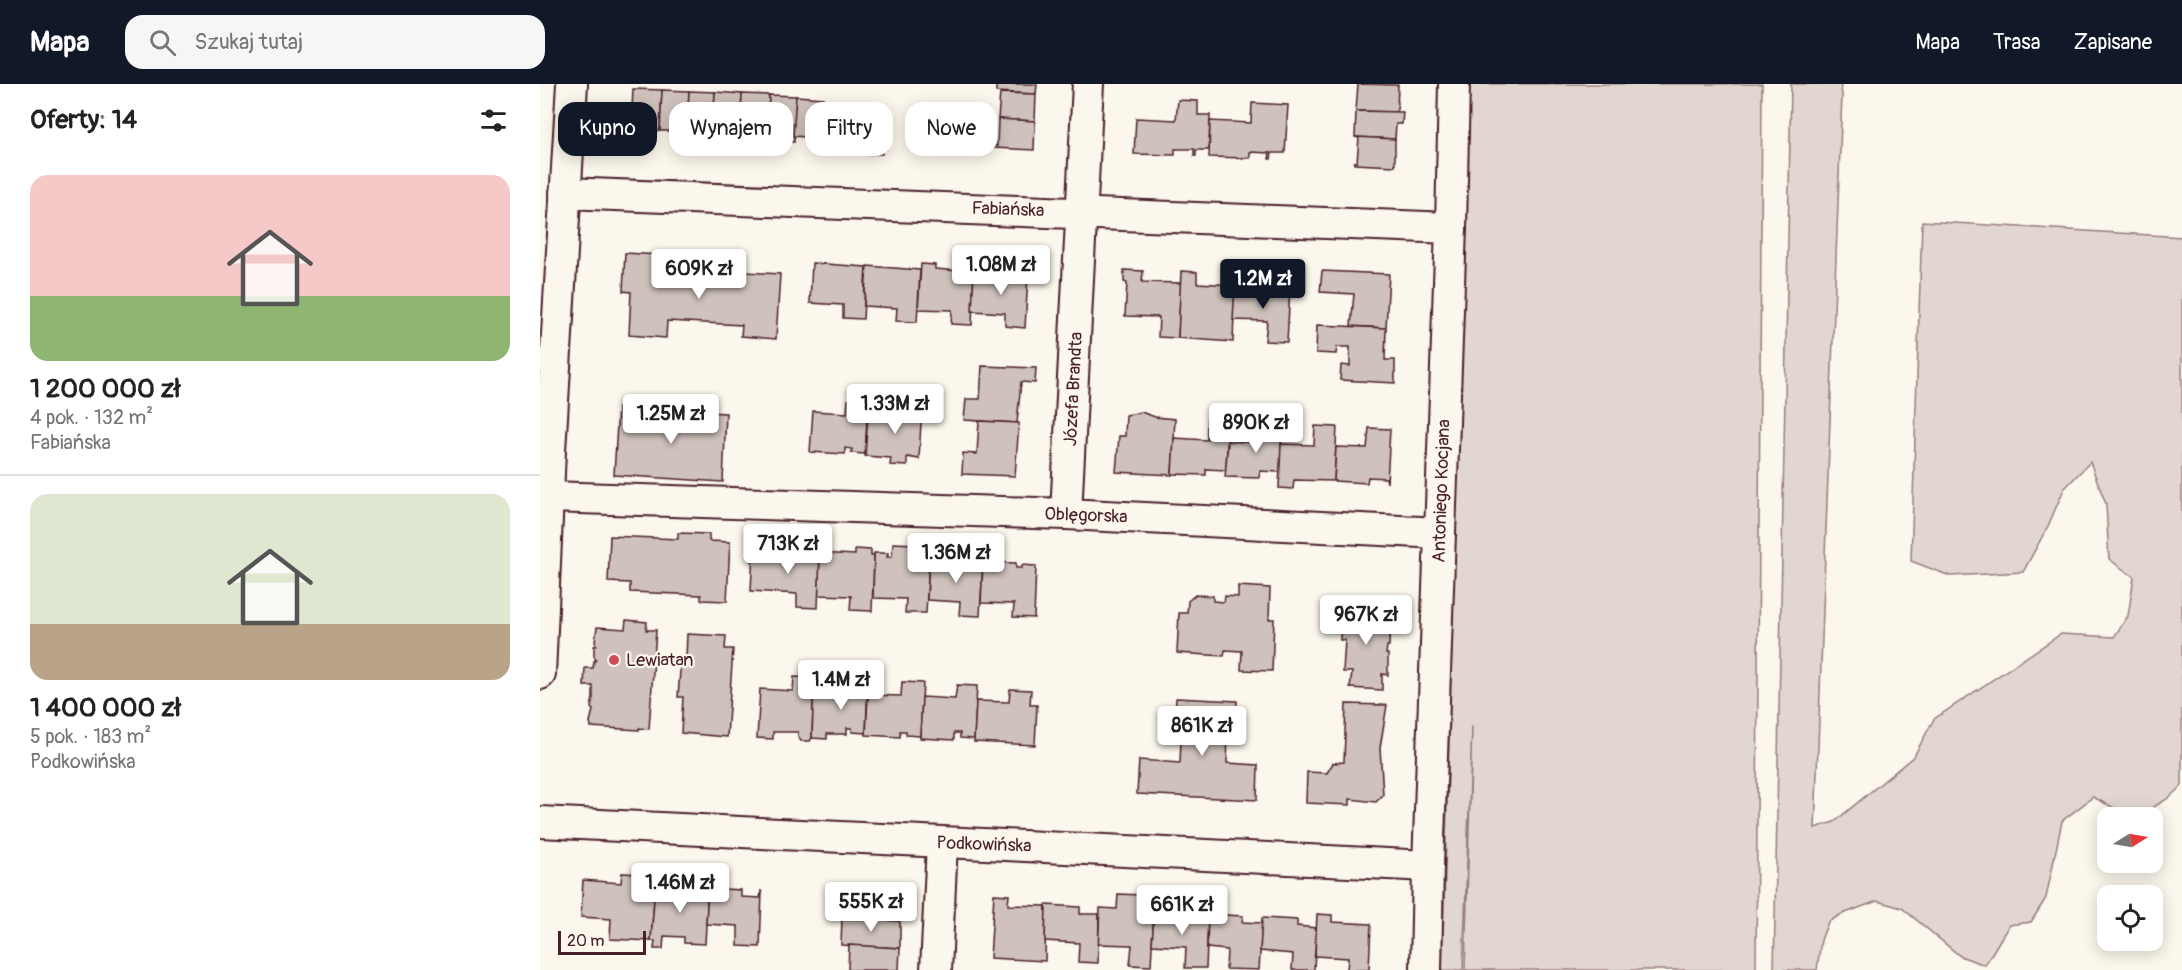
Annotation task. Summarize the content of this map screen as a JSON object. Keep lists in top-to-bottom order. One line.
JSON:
{"streets":{"street":["Fabiańska","Józefa Brandta","Antoniego Kocjana","Oblęgorska","Podkowińska"]},"crossings":[["Fabiańska","Józefa Brandta"],["Fabiańska","Antoniego Kocjana"],["Józefa Brandta","Oblęgorska"],["Antoniego Kocjana","Oblęgorska"],["Antoniego Kocjana","Podkowińska"]],"places":["Lewiatan"],"scale_bar":"20 m","north":"right","page":{"header":"Mapa","search":"Szukaj tutaj","nav":["Mapa","Trasa","Zapisane"],"heading":"Oferty: 14","chip":["Kupno","Wynajem","Filtry","Nowe"],"list":[{"name":"1 200 000 zł","note":"4 pok. · 132 m² · Fabiańska"},{"name":"1 400 000 zł","note":"5 pok. · 183 m² · Podkowińska"}],"price":["1.08M zł","609K zł","1.2M zł","1.33M zł","1.25M zł","890K zł","713K zł","1.36M zł","967K zł","1.4M zł","861K zł","1.46M zł","555K zł","661K zł"],"scale":"20 m"}}
